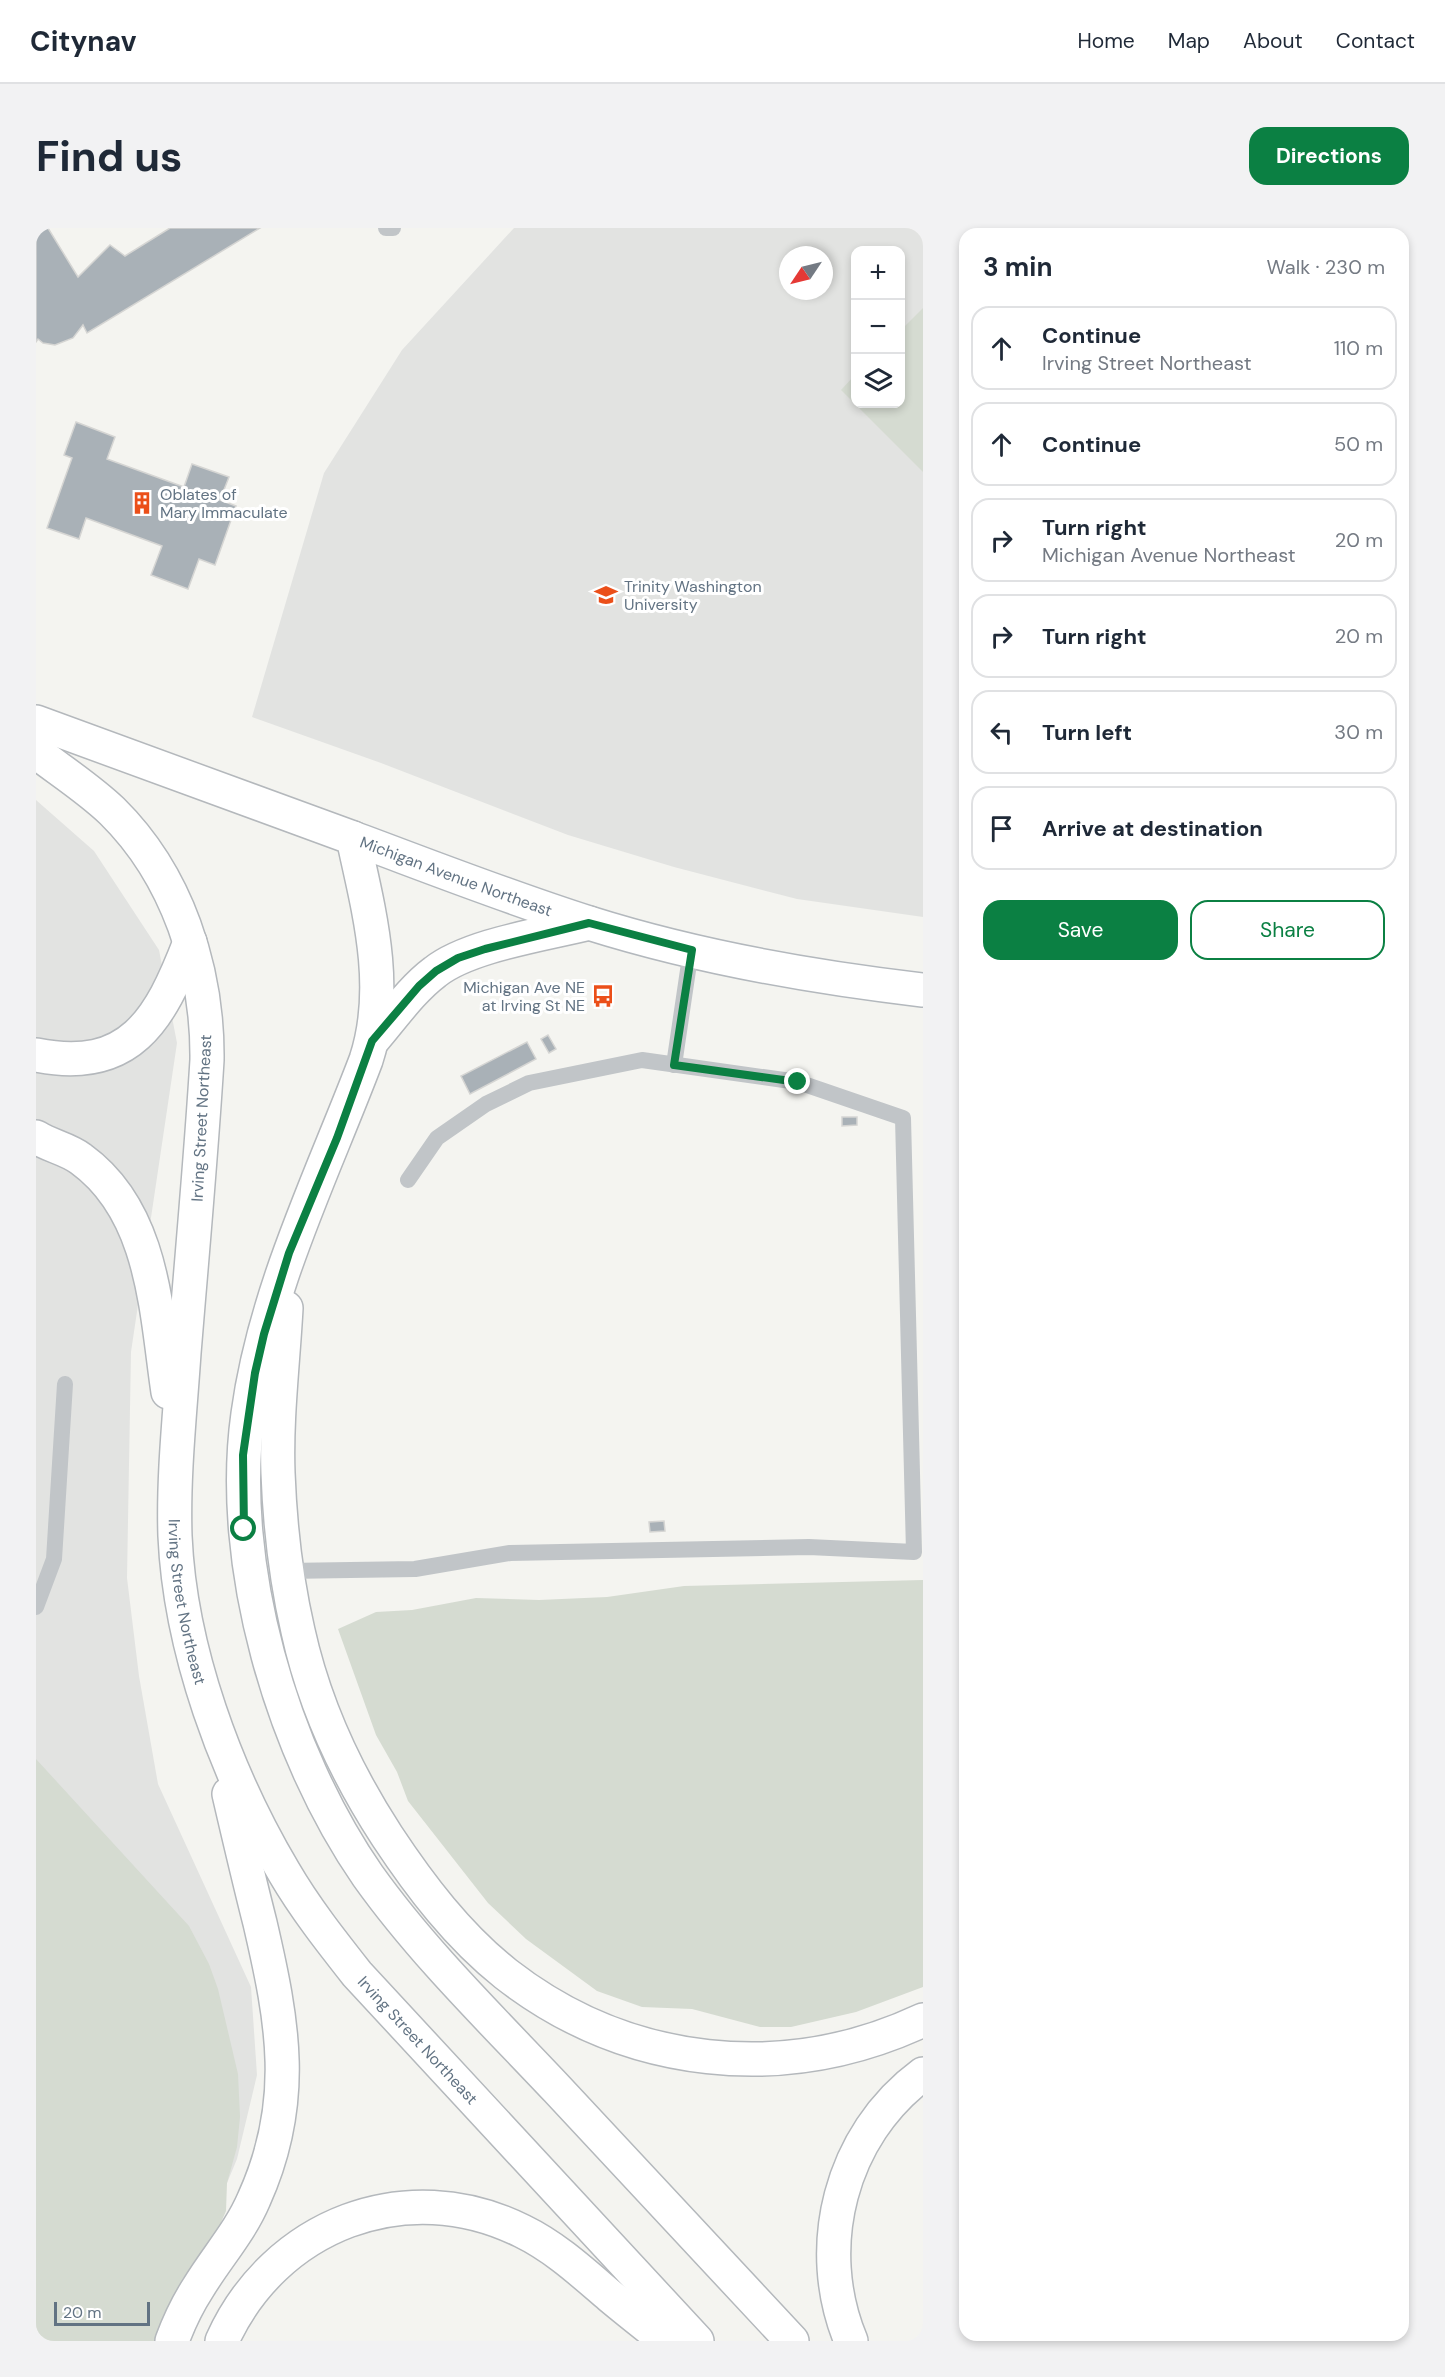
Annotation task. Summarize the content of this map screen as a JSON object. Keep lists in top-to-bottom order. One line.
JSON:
{"streets":{"main road":["Michigan Avenue Northeast","Irving Street Northeast"]},"places":{"building":["Oblates of Mary Immaculate"],"school or university":["Trinity Washington University"],"bus stop":["Michigan Ave NE at Irving St NE"]},"scale_bar":"20 m","north":"bottom left","page":{"header":"Citynav","nav":["Home","Map","About","Contact"],"buttons":["Directions",["Save","Share"]],"title":"Find us","heading":["3 min","Walk · 230 m"],"map_buttons":["+","−"],"list":[["Continue","Irving Street Northeast","110 m"],["Continue","50 m"],["Turn right","Michigan Avenue Northeast","20 m"],["Turn right","20 m"],["Turn left","30 m"],"Arrive at destination"],"scale":"20 m"}}
